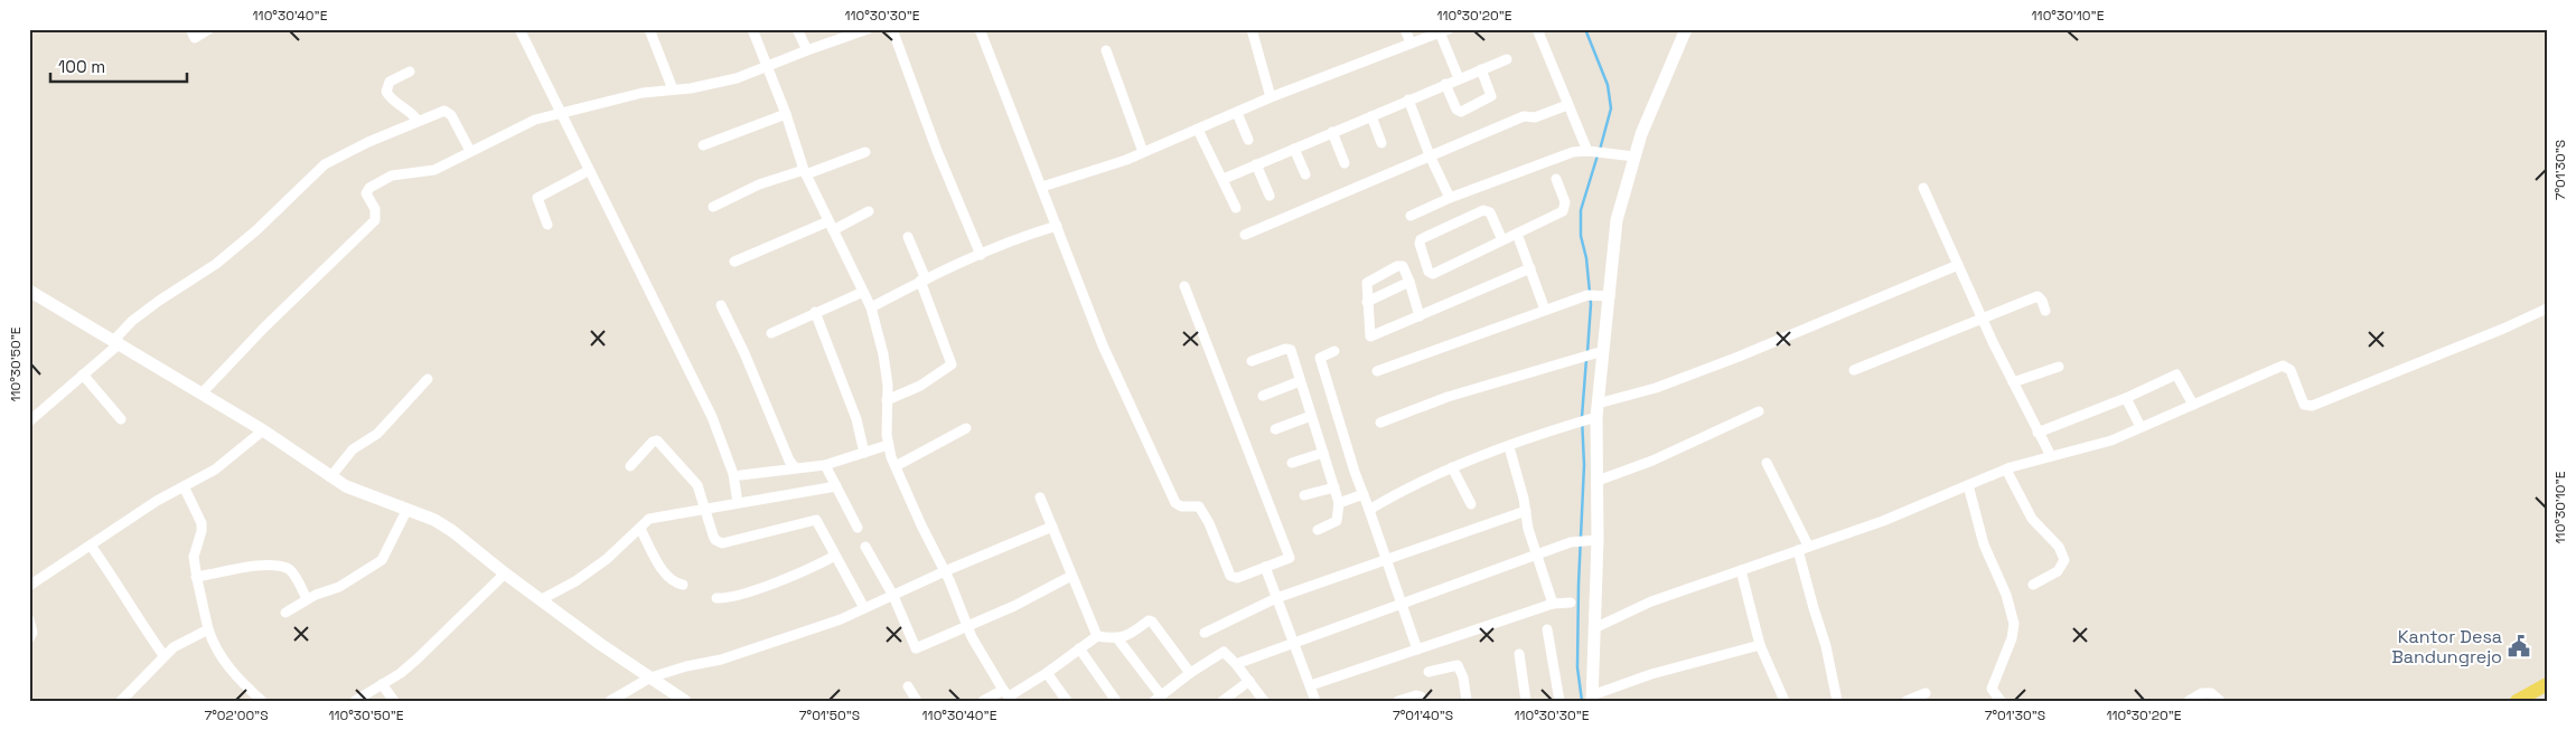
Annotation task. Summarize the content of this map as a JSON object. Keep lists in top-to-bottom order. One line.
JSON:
{"places":{"public building":["Kantor Desa Bandungrejo"]},"scale_bar":"100 m","coordinates":["110°30'40\"E","110°30'30\"E","110°30'20\"E","110°30'10\"E","7°01'30\"S","110°30'50\"E","7°02'00\"S","7°01'50\"S","7°01'40\"S"]}
